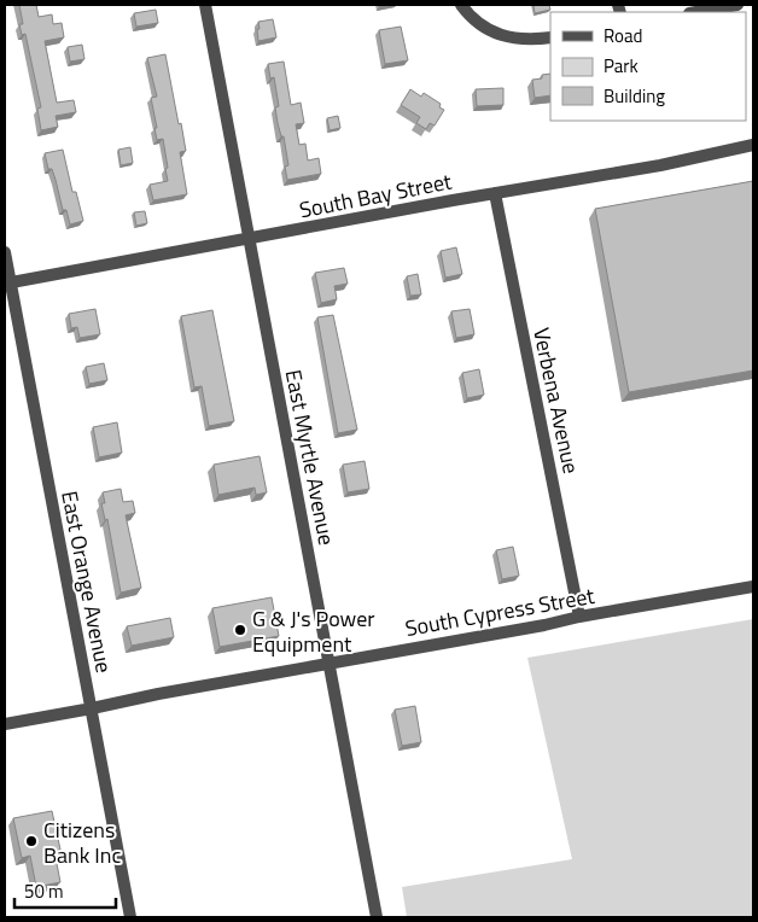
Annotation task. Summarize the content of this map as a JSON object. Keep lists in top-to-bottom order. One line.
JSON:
{"streets":{"street":["South Bay Street","Verbena Avenue","East Myrtle Avenue","East Orange Avenue","South Cypress Street"]},"crossings":[["South Bay Street","Verbena Avenue"],["South Bay Street","East Myrtle Avenue"],["South Bay Street","East Orange Avenue"],["Verbena Avenue","South Cypress Street"],["East Myrtle Avenue","South Cypress Street"],["East Orange Avenue","South Cypress Street"]],"places":["G & J's Power Equipment","Citizens Bank Inc"],"legend":["Road","Park","Building"],"scale_bar":"50 m"}
